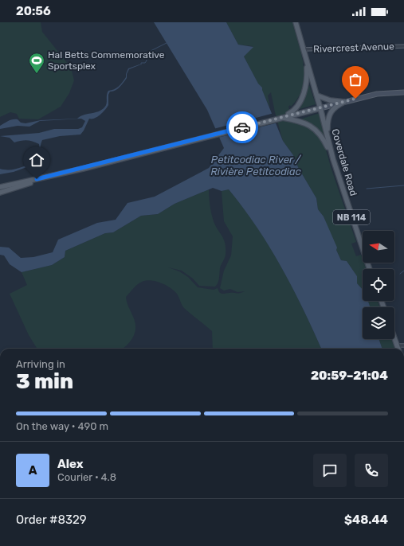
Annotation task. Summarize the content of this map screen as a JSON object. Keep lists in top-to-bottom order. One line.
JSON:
{"streets":{"main road":["Coverdale Road","NB 114"],"street":["Rivercrest Avenue"]},"crossings":[["Rivercrest Avenue","NB 114"],["Coverdale Road","NB 114"]],"water":["Petitcodiac River / Rivière Petitcodiac"],"places":{"sports":["Hal Betts Commemorative Sportsplex"]},"north":"left","page":{"status":"20:56","heading":["3 min","Arriving in","20:59–21:04"],"panel":["Alex","Courier · 4.8","Order #8329","$48.44"],"bar":"On the way · 490 m","round":"A"}}
